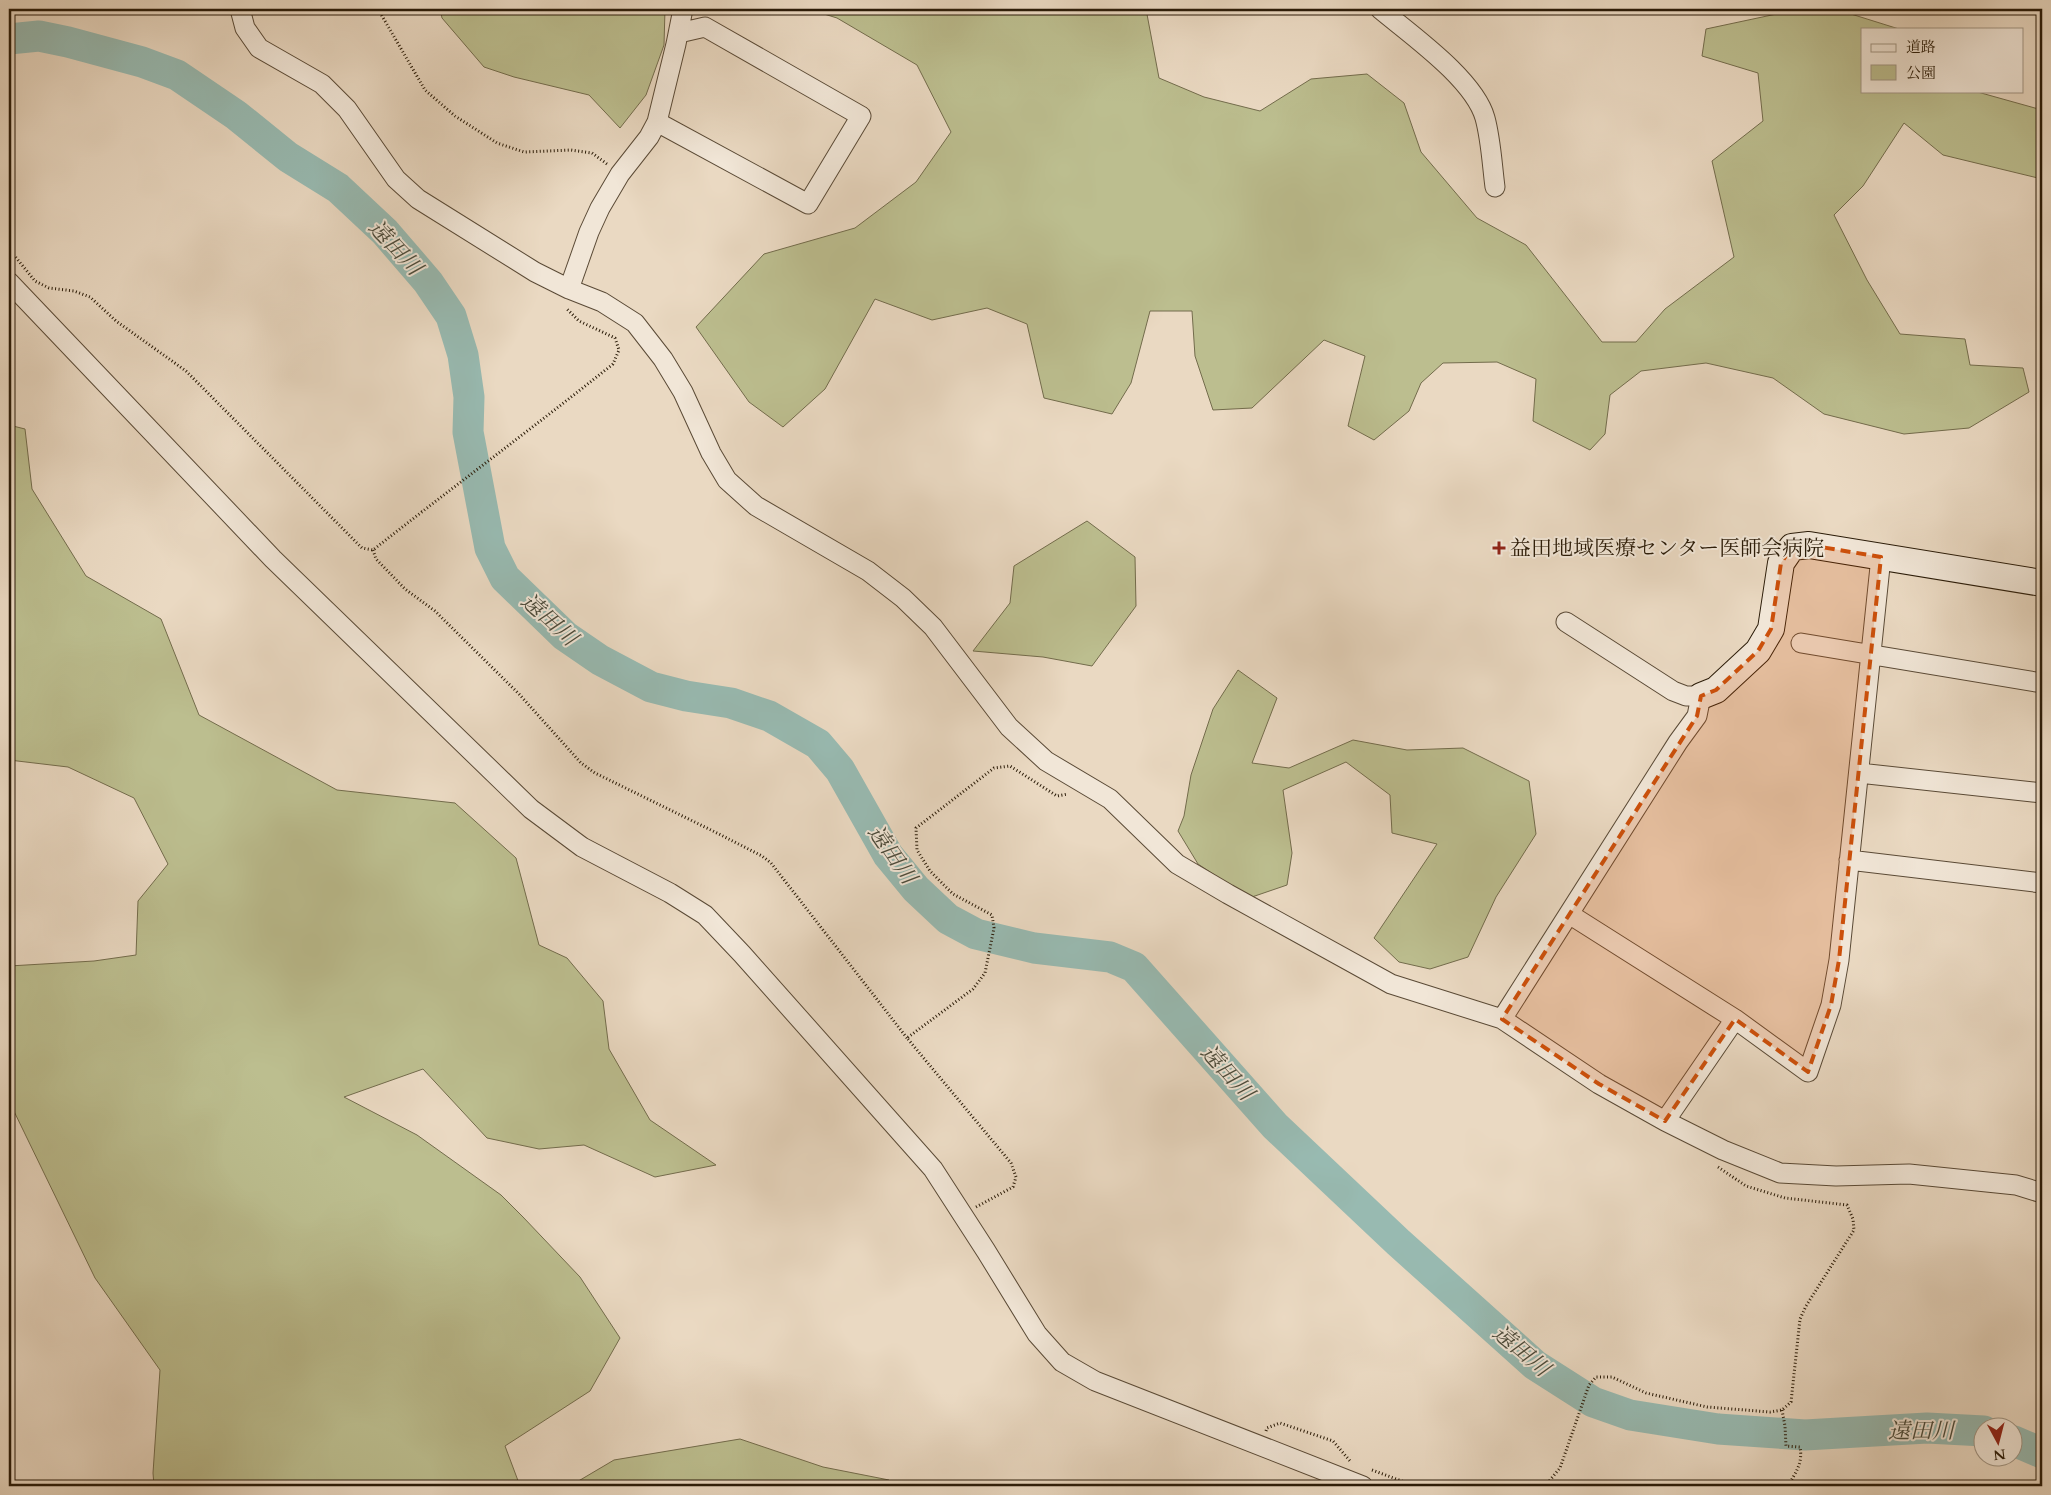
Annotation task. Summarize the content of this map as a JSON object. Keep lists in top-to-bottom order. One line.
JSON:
{"water":["遠田川"],"places":{"health":["益田地域医療センター医師会病院"]},"legend":["道路","公園"],"north":"bottom"}
